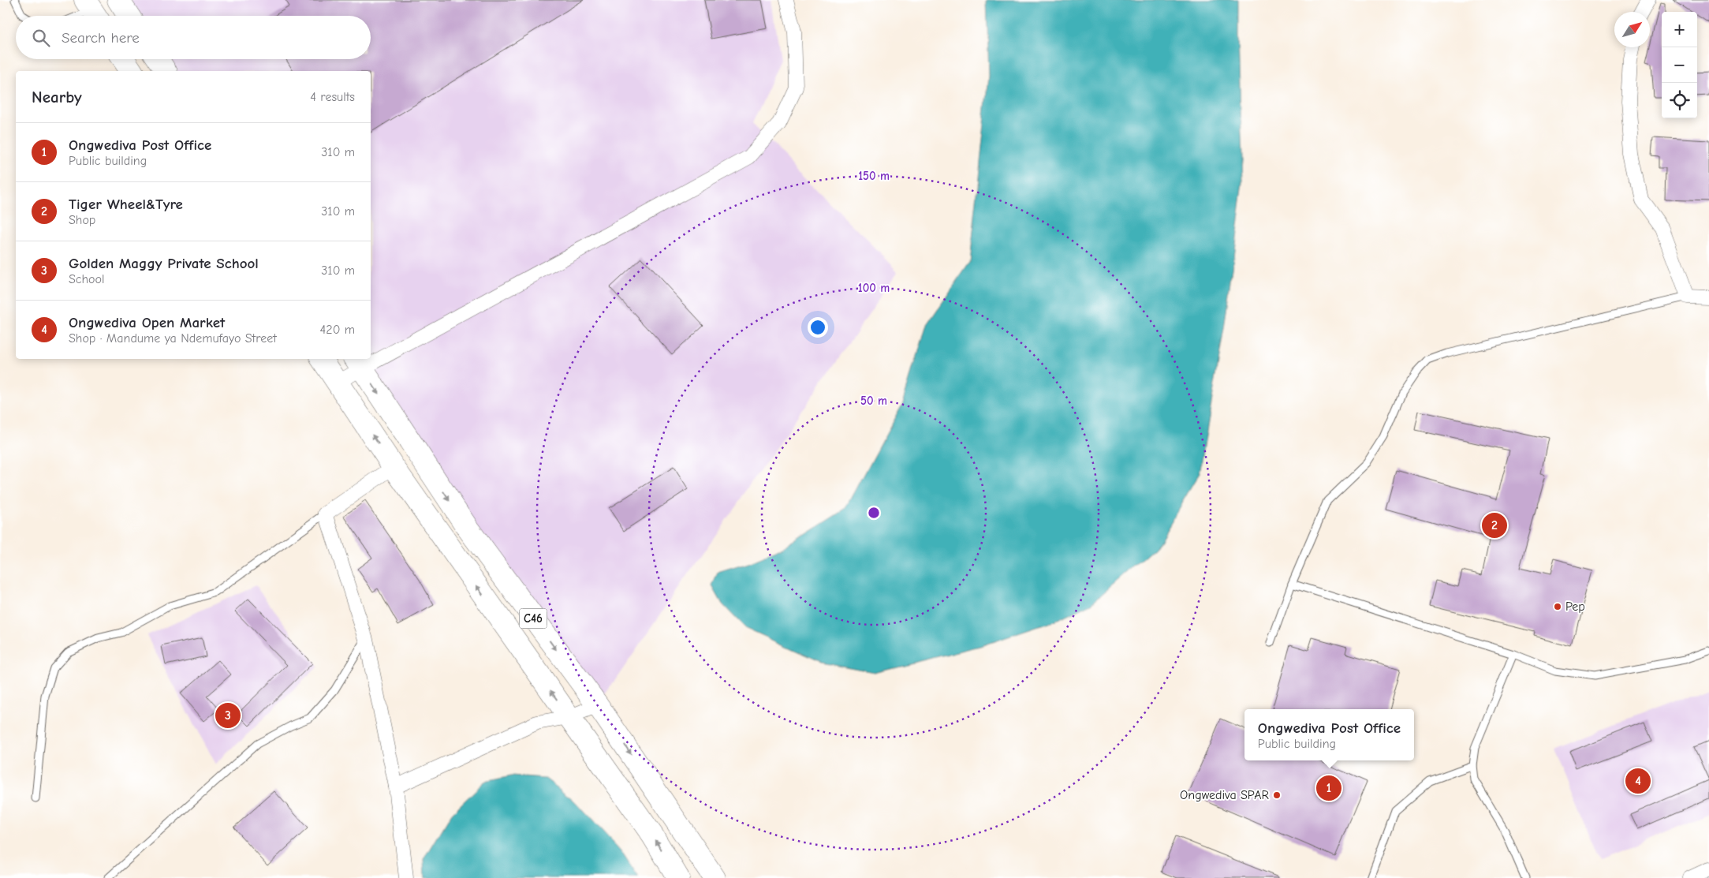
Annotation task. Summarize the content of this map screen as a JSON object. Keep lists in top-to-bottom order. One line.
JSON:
{"streets":{"main road":["C46"]},"places":["Pep","Ongwediva SPAR"],"north":"top right","page":{"map_buttons":["+","−"],"search":"Search here","heading":["Nearby","4 results"],"list":[{"mark":"1","name":"Ongwediva Post Office","note":"Public building","value":"310 m"},{"mark":"2","name":"Tiger Wheel&Tyre","note":"Shop","value":"310 m"},{"mark":"3","name":"Golden Maggy Private School","note":"School","value":"310 m"},{"mark":"4","name":"Ongwediva Open Market","note":"Shop · Mandume ya Ndemufayo Street","value":"420 m"}],"pins":["2","3","4","1"],"popup":["Ongwediva Post Office","Public building"]},"rings":["150 m","100 m","50 m"]}
